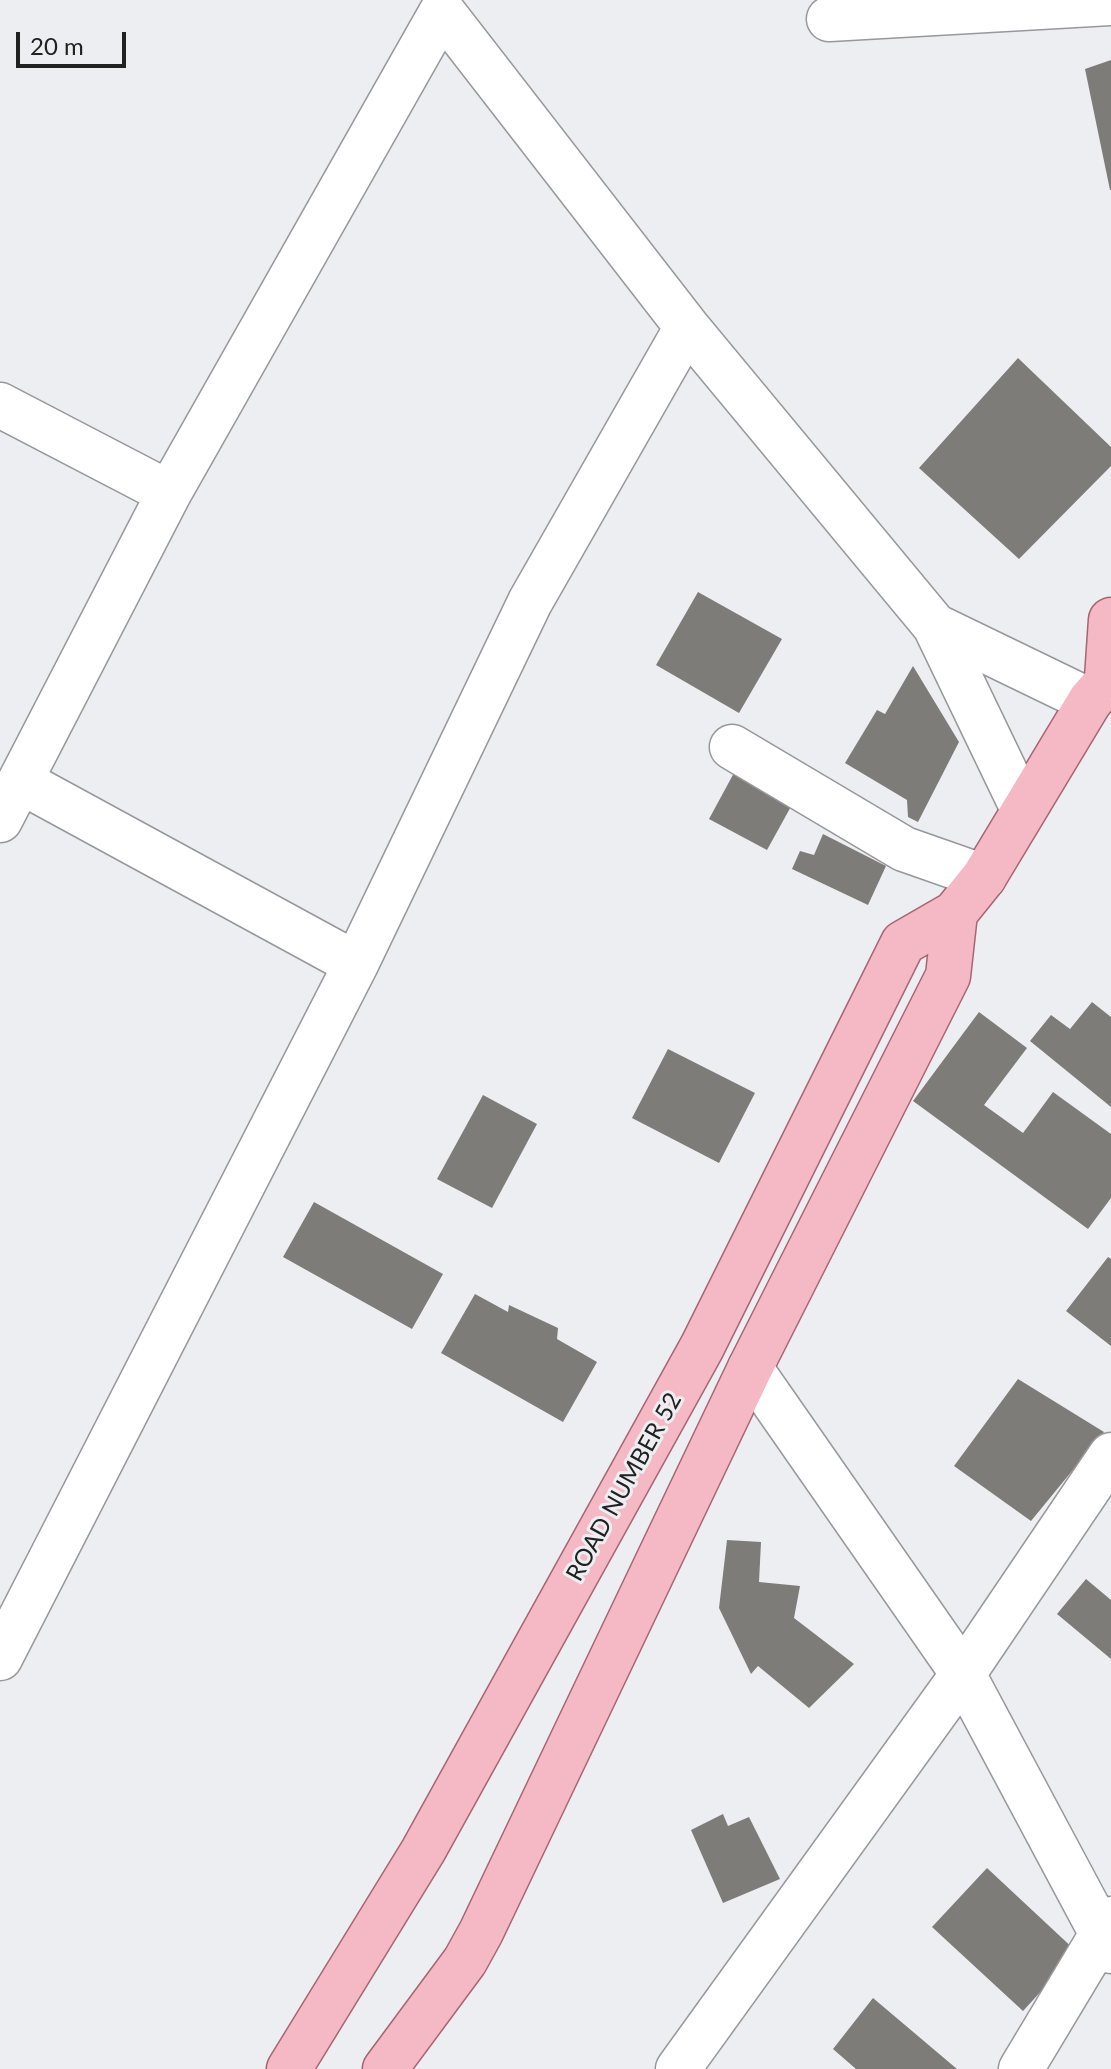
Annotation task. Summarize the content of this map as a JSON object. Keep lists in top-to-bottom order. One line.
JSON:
{"streets":{"main road":["ROAD NUMBER 52"]},"scale_bar":"20 m"}
